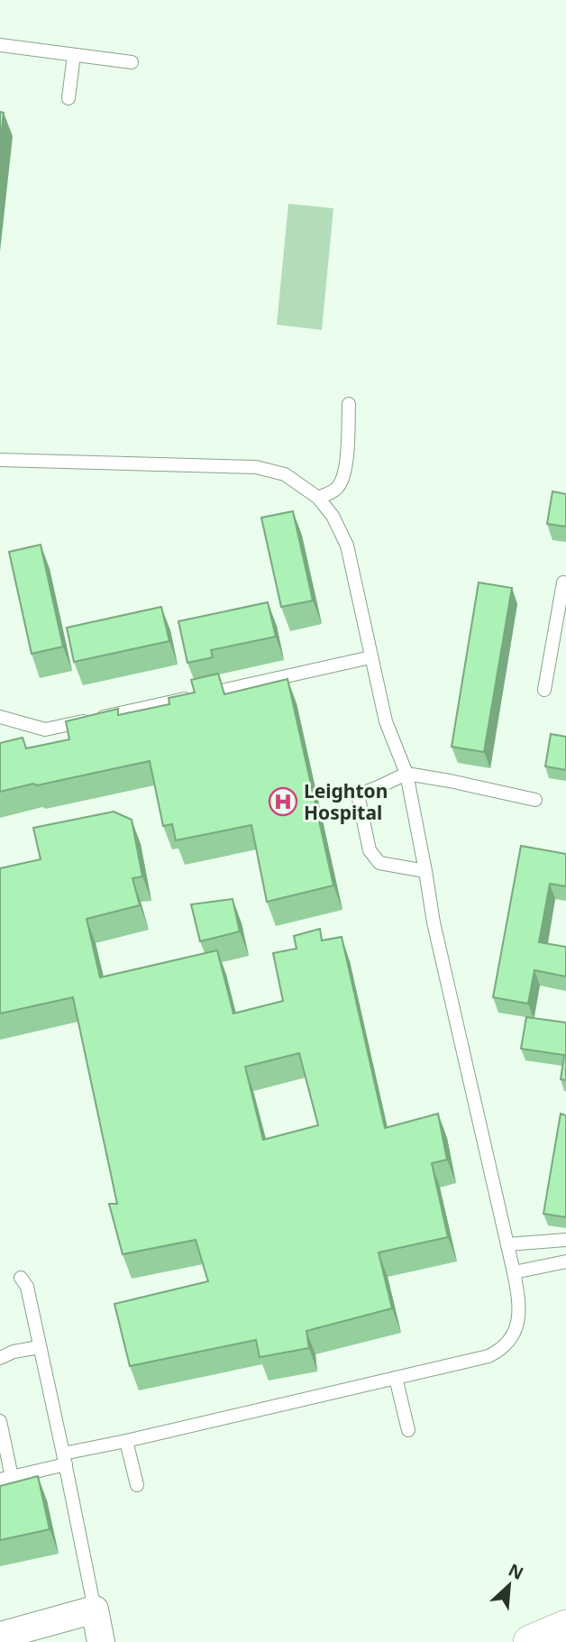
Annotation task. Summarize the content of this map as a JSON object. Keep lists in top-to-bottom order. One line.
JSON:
{"places":{"hospital":["Leighton Hospital"]},"north":"top right"}
